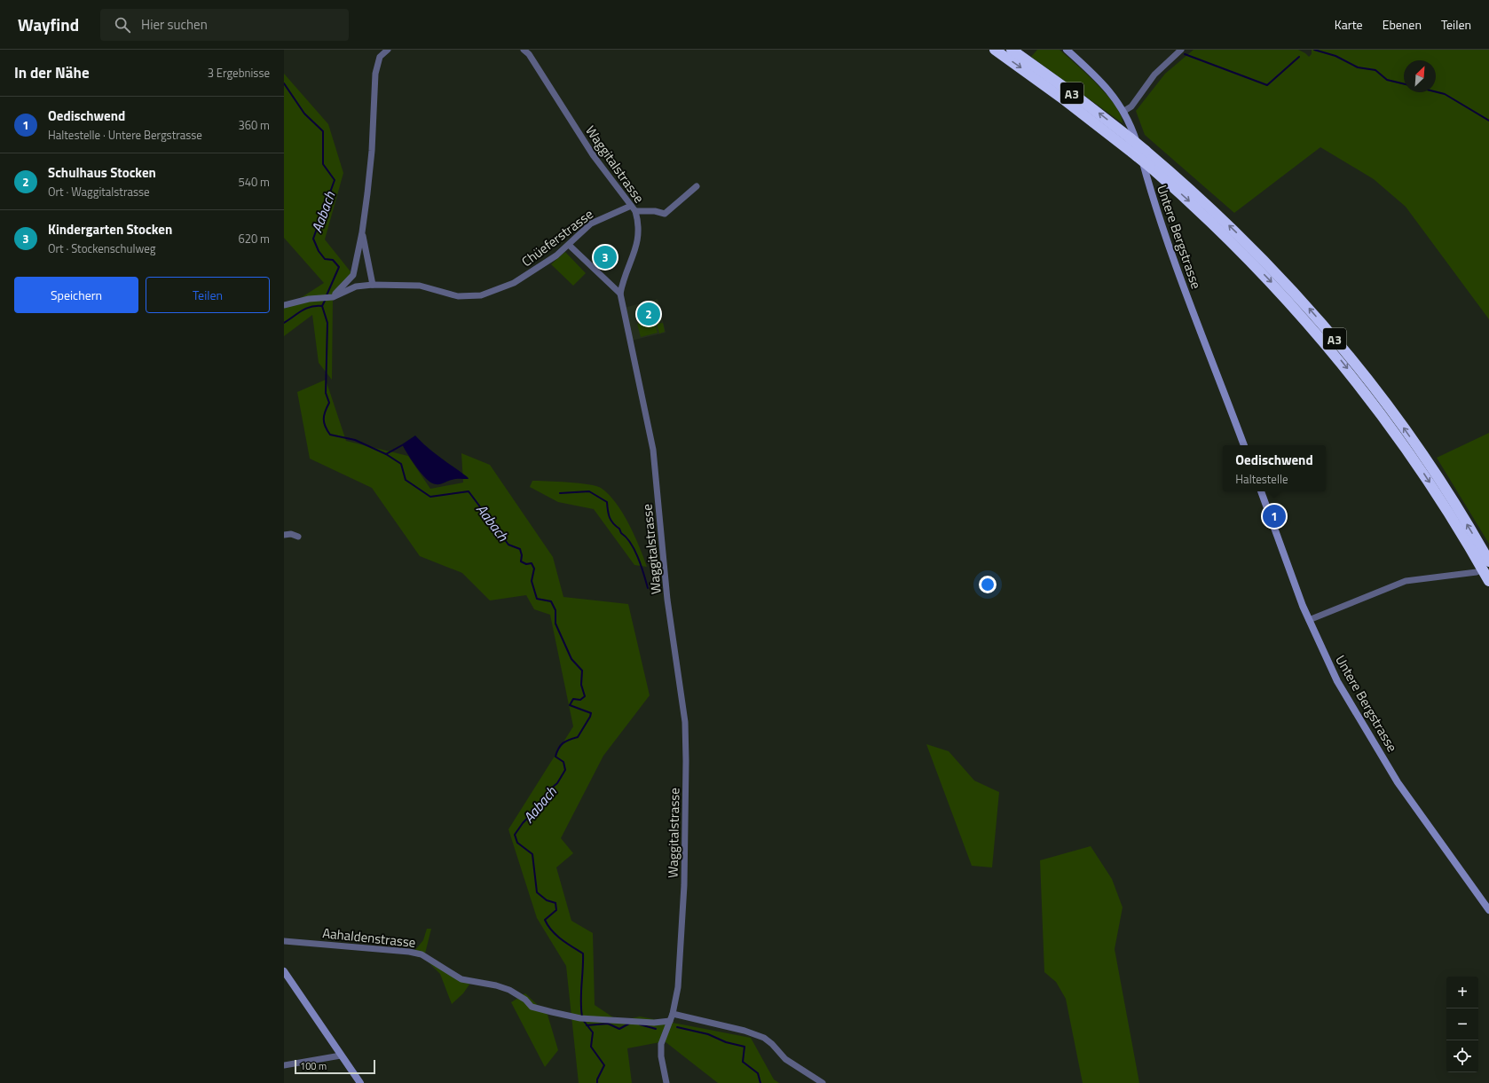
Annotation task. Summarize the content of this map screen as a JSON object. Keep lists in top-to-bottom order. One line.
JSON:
{"streets":{"highway":["A3"],"main road":["Untere Bergstrasse"],"street":["Waggitalstrasse","Chüeferstrasse","Aahaldenstrasse"]},"crossings":[["Waggitalstrasse","Chüeferstrasse"],["Waggitalstrasse","Aahaldenstrasse"]],"water":["Aabach"],"scale_bar":"100 m","north":"top right","page":{"header":"Wayfind","search":"Hier suchen","nav":["Karte","Ebenen","Teilen"],"heading":["In der Nähe","3 Ergebnisse"],"list":[{"mark":"1","name":"Oedischwend","note":"Haltestelle · Untere Bergstrasse","value":"360 m"},{"mark":"2","name":"Schulhaus Stocken","note":"Ort · Waggitalstrasse","value":"540 m"},{"mark":"3","name":"Kindergarten Stocken","note":"Ort · Stockenschulweg","value":"620 m"}],"pins":["3","2","1"],"buttons":["Speichern","Teilen"],"popup":["Oedischwend","Haltestelle"],"map_buttons":["+","−"],"scale":"100 m"}}
